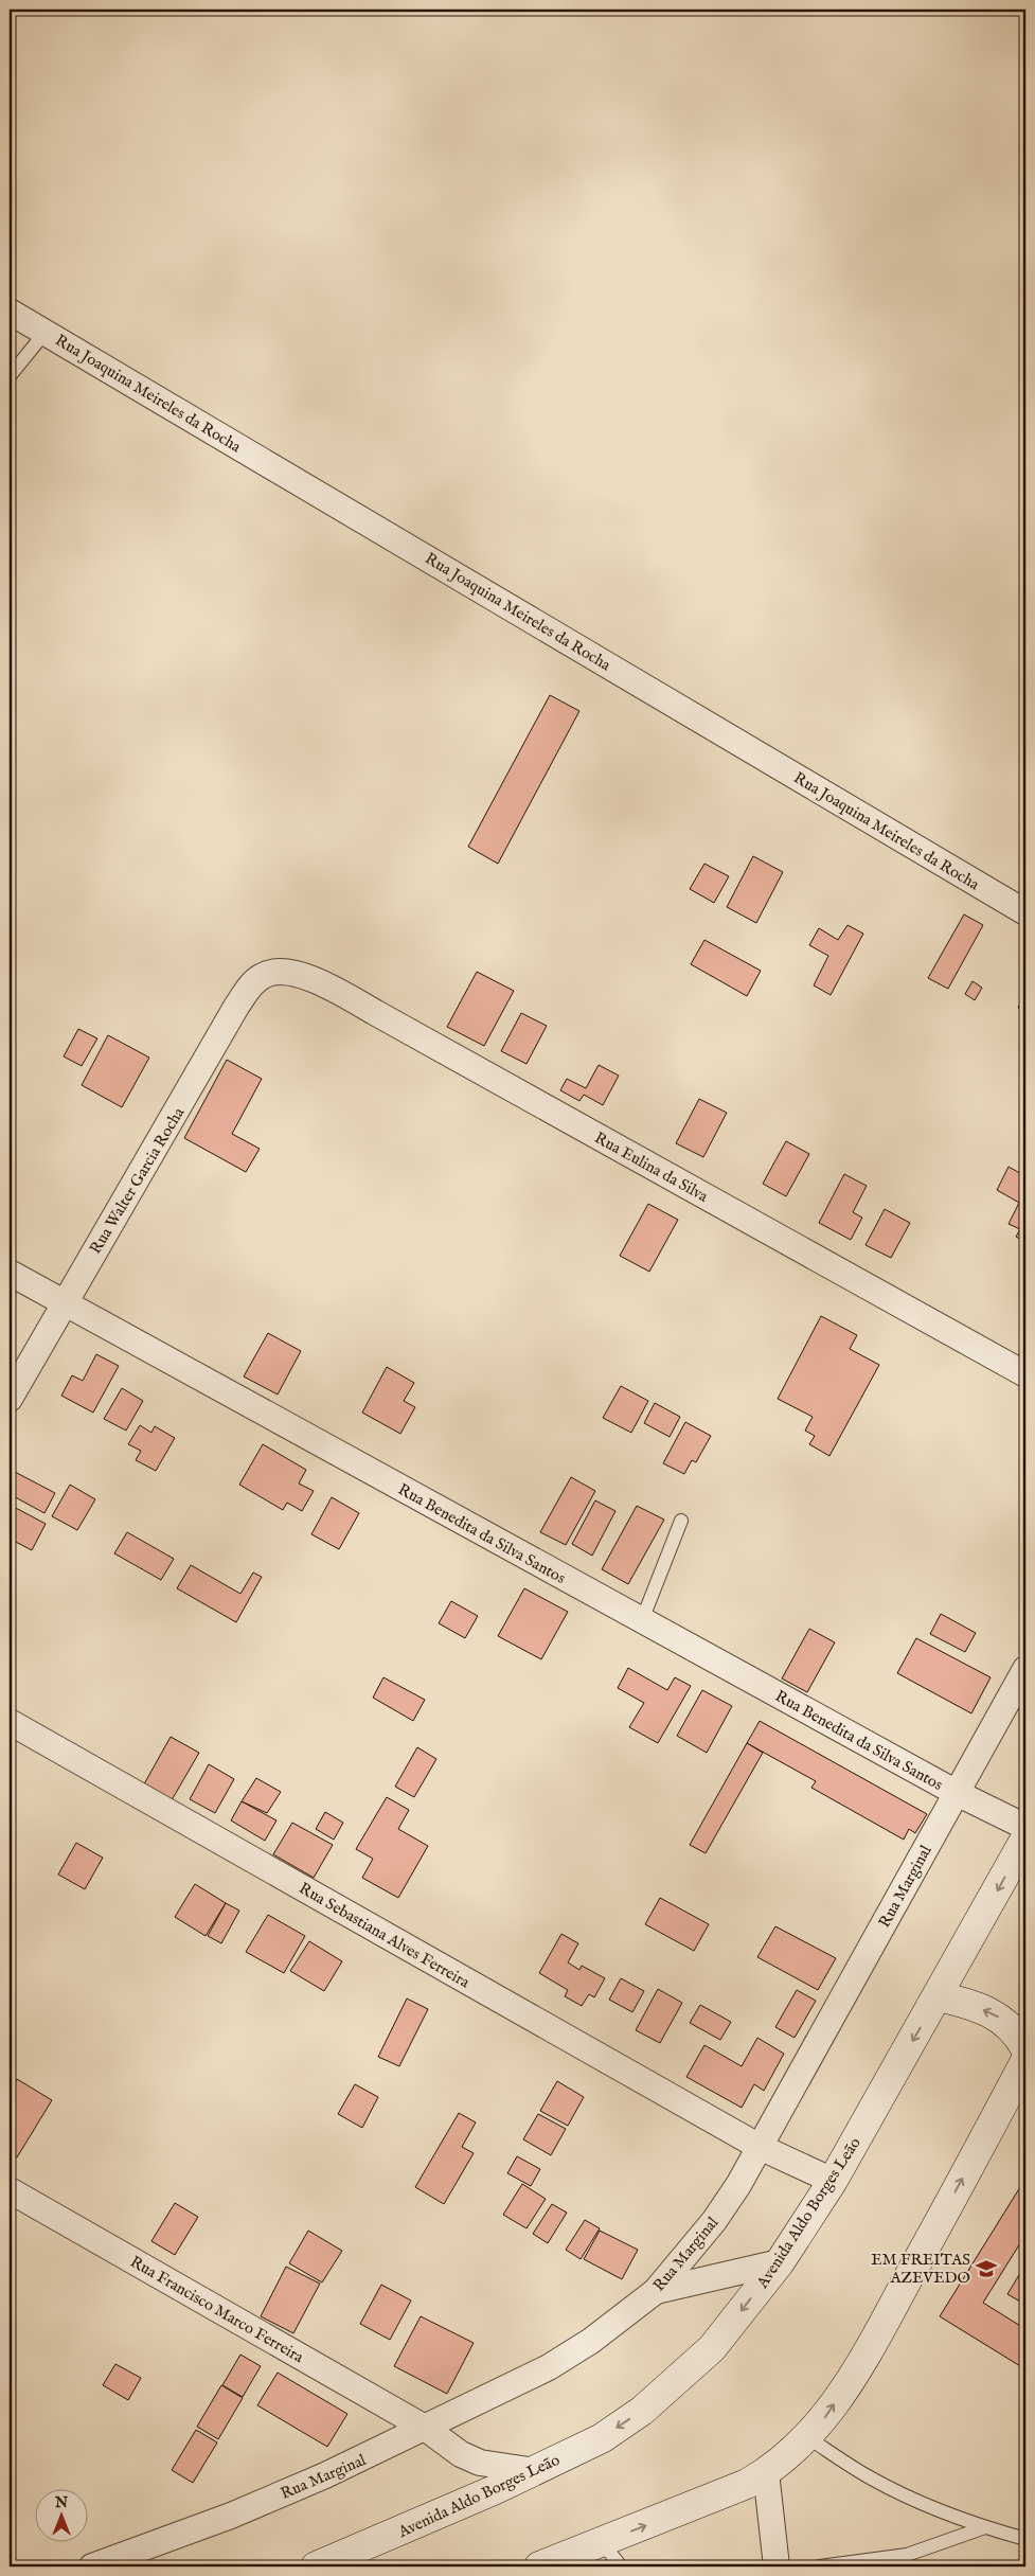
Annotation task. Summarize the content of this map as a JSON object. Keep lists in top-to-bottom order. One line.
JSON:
{"streets":{"street":["Rua Joaquina Meireles da Rocha","Rua Eulina da Silva","Rua Walter Garcia Rocha","Rua Benedita da Silva Santos","Rua Marginal","Rua Sebastiana Alves Ferreira","Avenida Aldo Borges Leão","Rua Francisco Marco Ferreira"]},"crossings":[["Rua Eulina da Silva","Rua Walter Garcia Rocha"],["Rua Walter Garcia Rocha","Rua Benedita da Silva Santos"],["Rua Benedita da Silva Santos","Rua Marginal"],["Rua Marginal","Rua Sebastiana Alves Ferreira"],["Rua Marginal","Rua Francisco Marco Ferreira"],["Rua Sebastiana Alves Ferreira","Avenida Aldo Borges Leão"],["Avenida Aldo Borges Leão","Rua Francisco Marco Ferreira"]],"places":{"school or university":["EM FREITAS AZEVEDO"]},"north":"top"}
